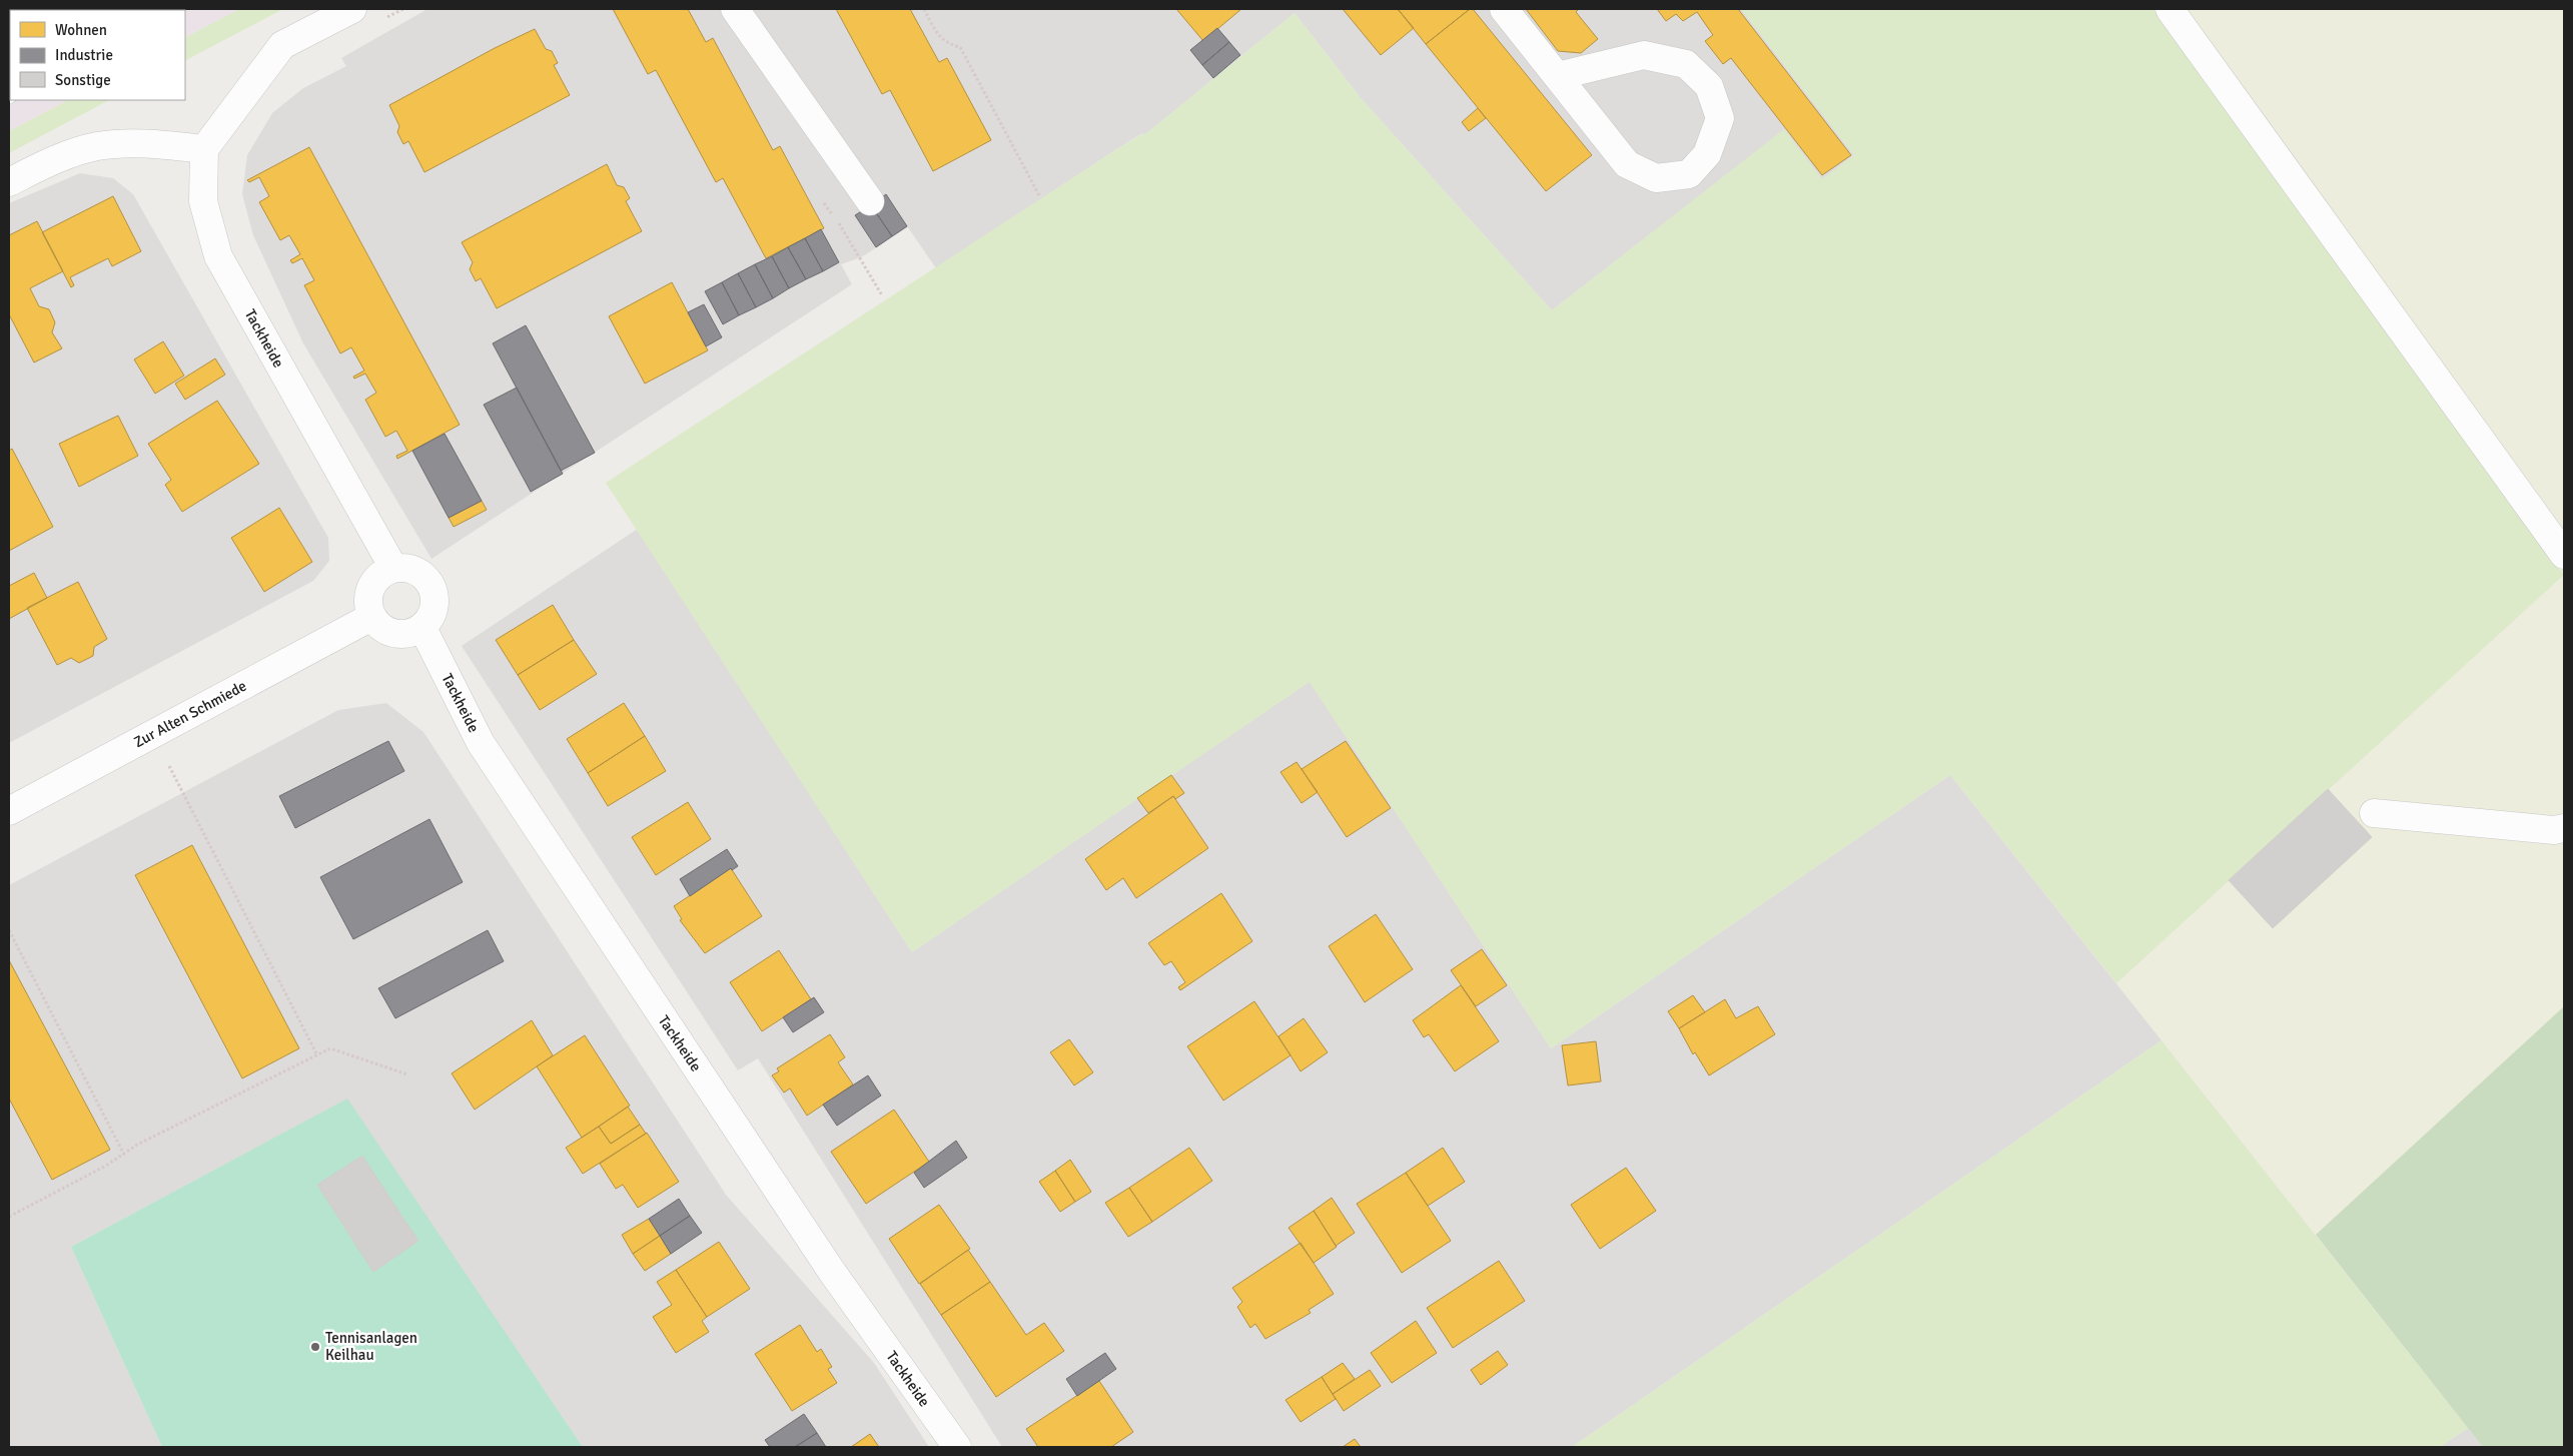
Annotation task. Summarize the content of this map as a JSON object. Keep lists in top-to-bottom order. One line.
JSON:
{"streets":{"street":["Tackheide","Zur Alten Schmiede"]},"crossings":[["Tackheide","Zur Alten Schmiede"]],"places":["Tennisanlagen Keilhau"],"legend":["Wohnen","Industrie","Sonstige"]}
